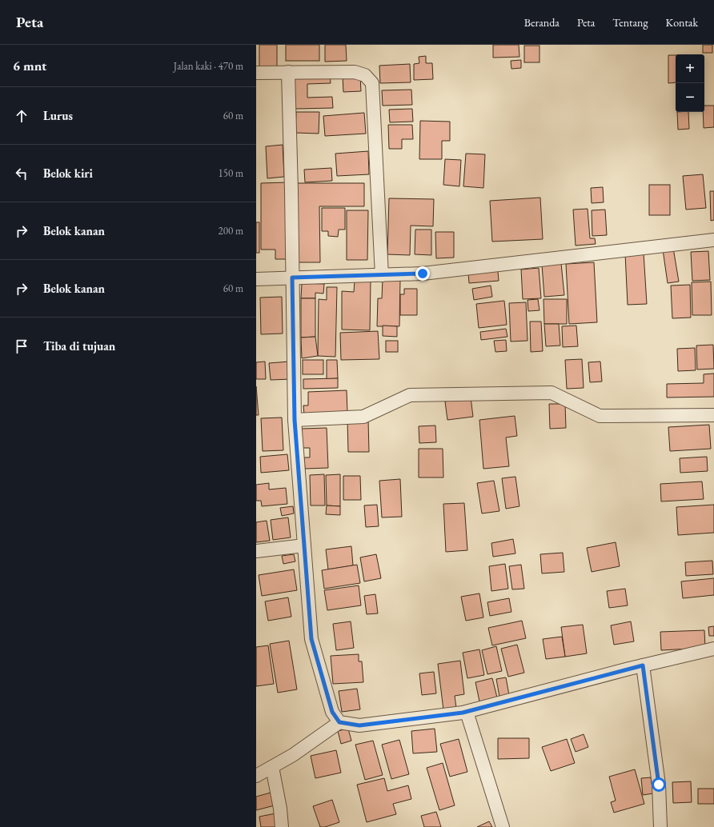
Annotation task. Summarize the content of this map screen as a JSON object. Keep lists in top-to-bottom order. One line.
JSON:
{"page":{"header":"Peta","nav":["Beranda","Peta","Tentang","Kontak"],"heading":["6 mnt","Jalan kaki · 470 m"],"map_buttons":["+","−"],"list":[["Lurus","60 m"],["Belok kiri","150 m"],["Belok kanan","200 m"],["Belok kanan","60 m"],"Tiba di tujuan"]}}
